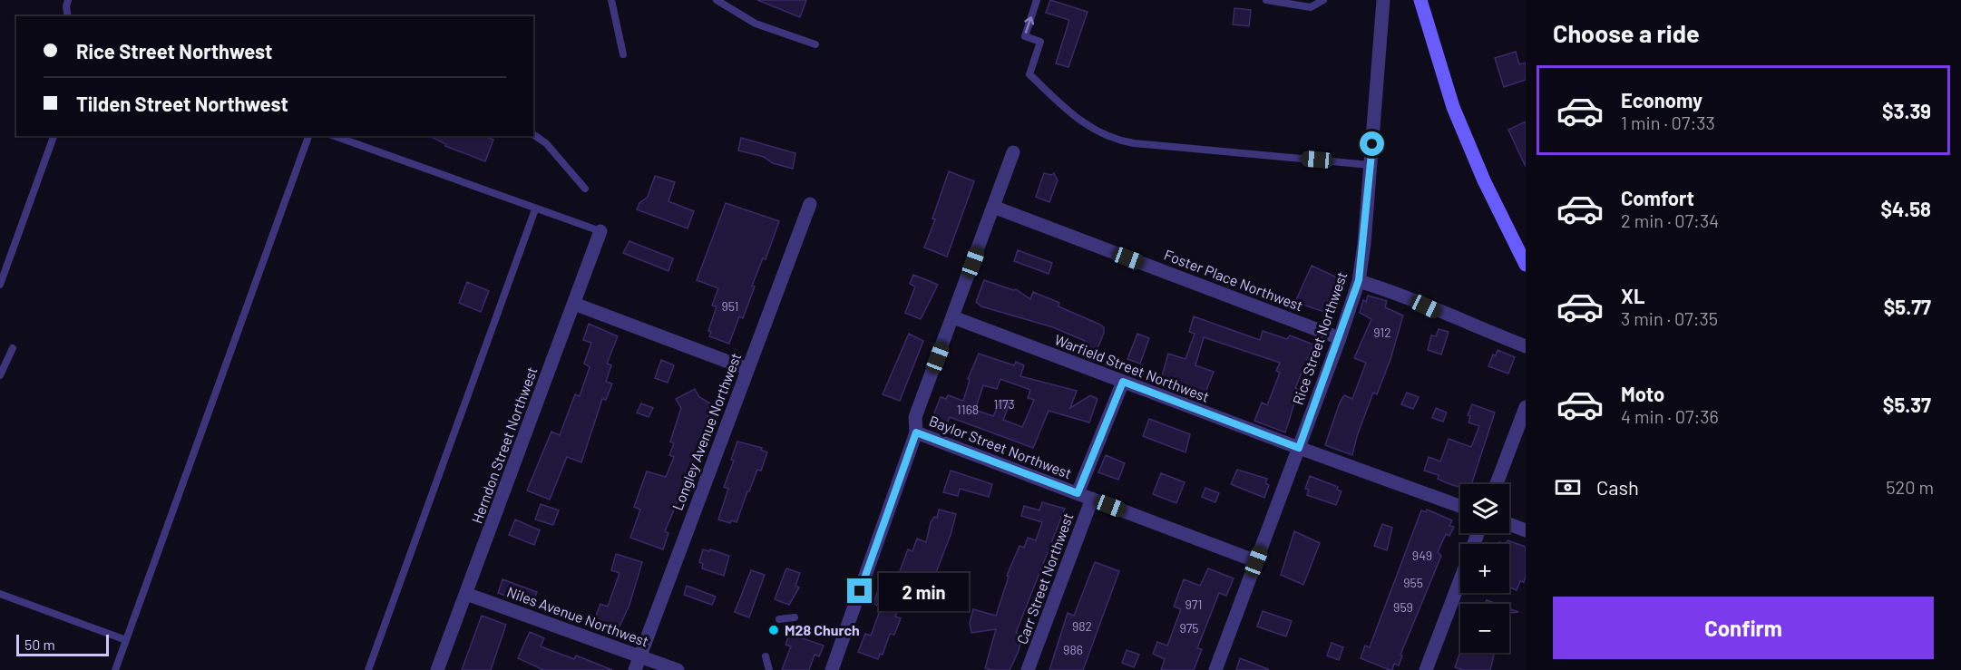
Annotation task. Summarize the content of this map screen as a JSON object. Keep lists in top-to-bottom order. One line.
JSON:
{"streets":{"street":["Foster Place Northwest","Rice Street Northwest","Warfield Street Northwest","Longley Avenue Northwest","Herndon Street Northwest","Baylor Street Northwest","Carr Street Northwest","Niles Avenue Northwest"]},"crossings":[["Foster Place Northwest","Rice Street Northwest"],["Rice Street Northwest","Warfield Street Northwest"],["Rice Street Northwest","Baylor Street Northwest"],["Longley Avenue Northwest","Niles Avenue Northwest"],["Herndon Street Northwest","Niles Avenue Northwest"],["Baylor Street Northwest","Carr Street Northwest"]],"places":["M28 Church"],"house_numbers":["951","912","1173","1168","949","955","971","959","982","975","986"],"scale_bar":"50 m","page":{"heading":"Choose a ride","banner":["Rice Street Northwest","Tilden Street Northwest"],"list":[{"name":"Economy","note":"1 min · 07:33","value":"$3.39"},{"name":"Comfort","note":"2 min · 07:34","value":"$4.58"},{"name":"XL","note":"3 min · 07:35","value":"$5.77"},{"name":"Moto","note":"4 min · 07:36","value":"$5.37"}],"pay":["Cash","520 m"],"map_buttons":["+","−"],"bubble":"2 min","buttons":"Confirm","scale":"50 m"}}
